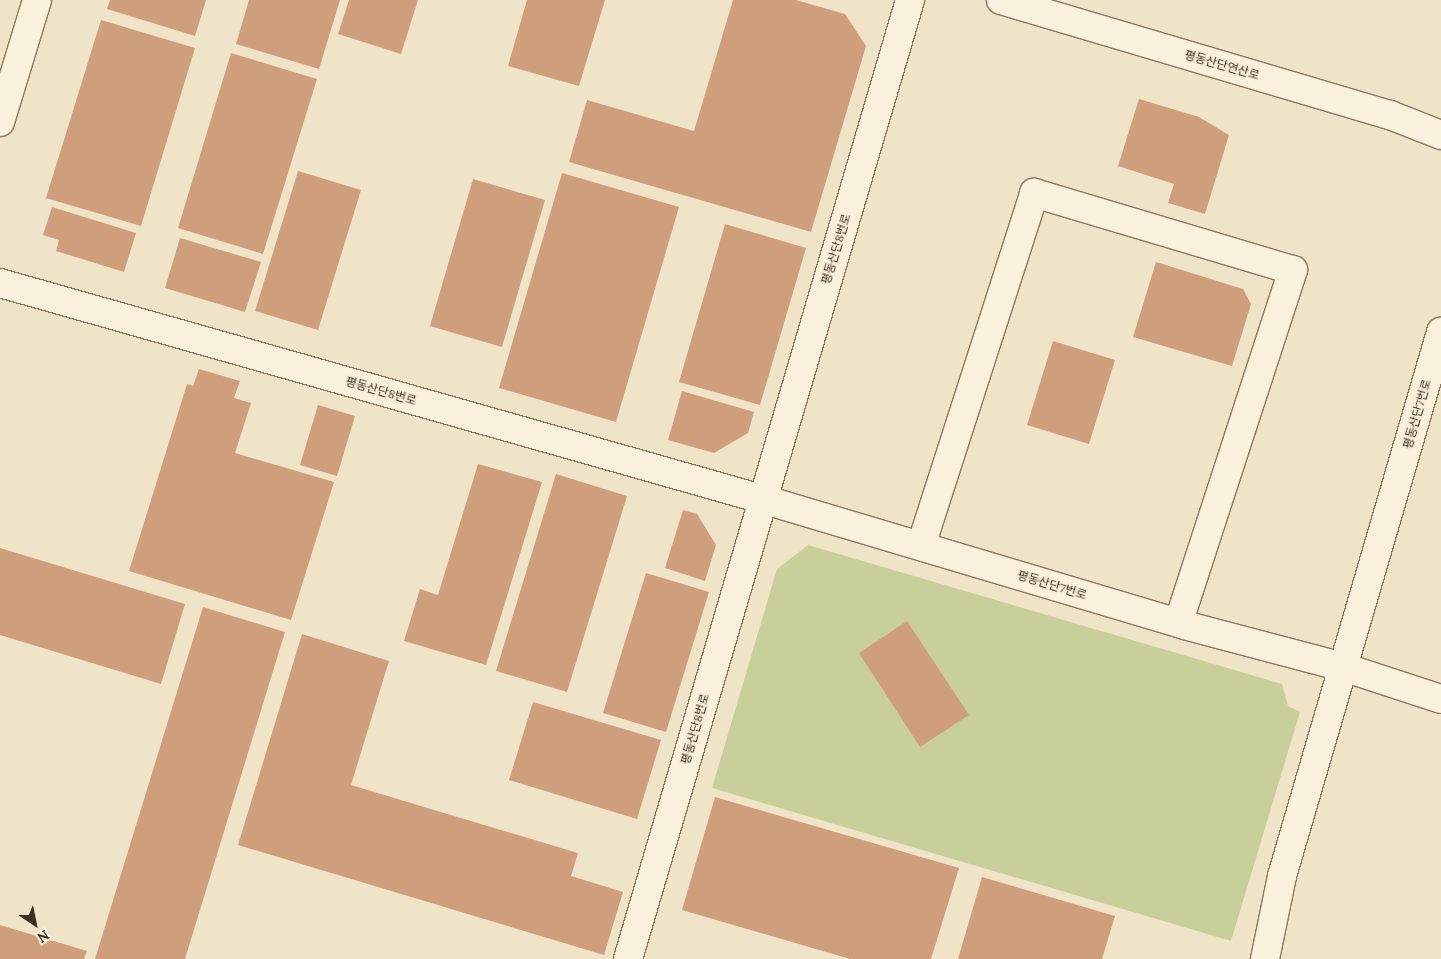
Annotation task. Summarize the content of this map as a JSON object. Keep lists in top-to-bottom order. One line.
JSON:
{"streets":{"street":["평동산단연산로","평동산단8번로","평동산단7번로"]},"crossings":[["평동산단8번로","평동산단7번로"]],"north":"bottom right"}
